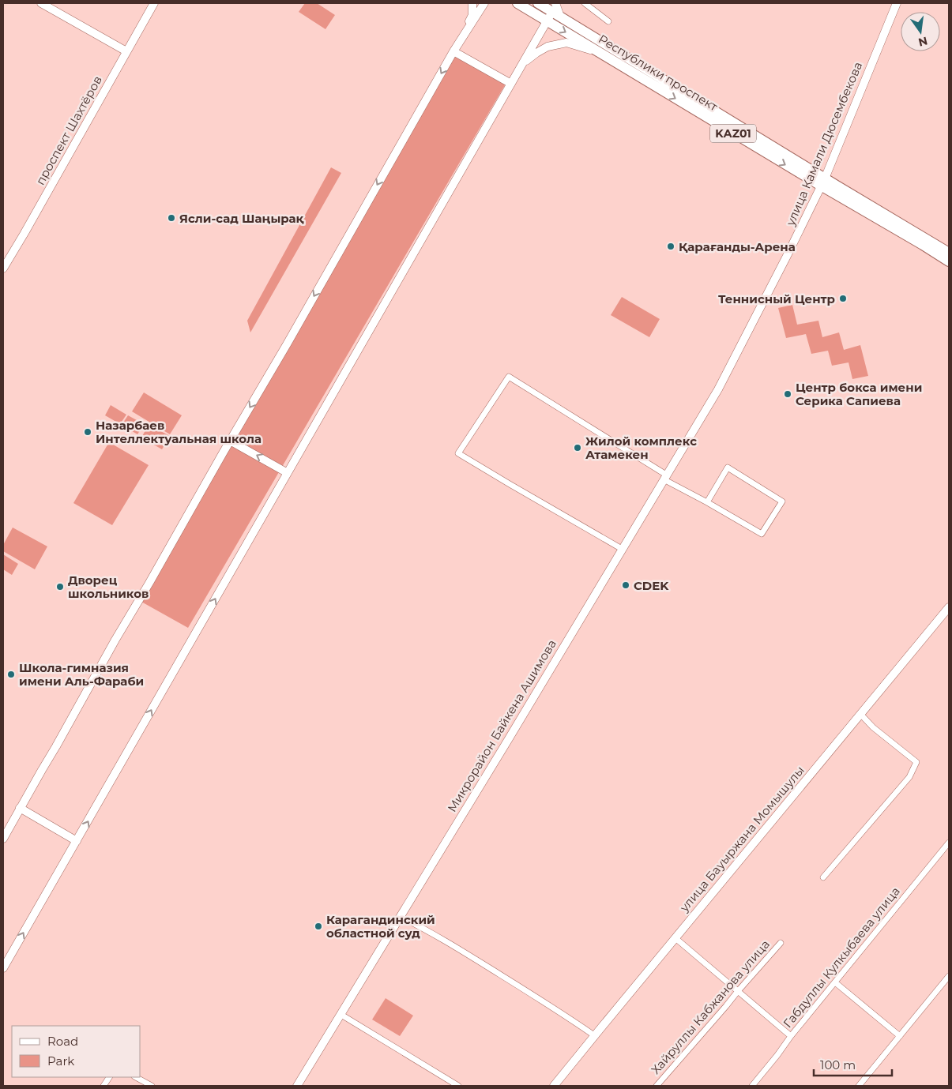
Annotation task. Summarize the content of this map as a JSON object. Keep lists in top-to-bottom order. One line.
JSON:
{"streets":{"highway":["Республики проспект","KАZ01"],"main road":["проспект Шахтёров","улица Камали Дюсембекова","Микрорайон Байкена Ашимова","улица Бауыржана Момышулы"],"street":["Габдуллы Кулкыбаева улица","Хайруллы Кабжанова улица"]},"crossings":[["Республики проспект","улица Камали Дюсембекова"],["улица Камали Дюсембекова","Микрорайон Байкена Ашимова"]],"places":["Ясли-сад Шаңырақ","Қарағанды-Арена","Теннисный Центр","Центр бокса имени Серика Сапиева","Назарбаев Интеллектуальная школа","Жилой комплекс Атамекен","CDEK","Дворец школьников","Школа-гимназия имени Аль-Фараби","Карагандинский областной суд"],"legend":["Road","Park"],"scale_bar":"100 m","north":"bottom"}
